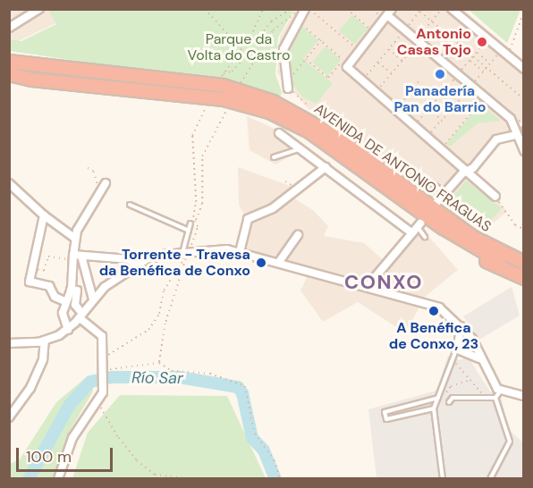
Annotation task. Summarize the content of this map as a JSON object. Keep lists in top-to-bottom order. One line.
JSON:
{"streets":{"highway":["AVENIDA DE ANTONIO FRAGUAS"]},"districts":["CONXO"],"water":["Río Sar"],"parks":["Parque da Volta do Castro"],"places":["Antonio Casas Tojo","Panadería Pan do Barrio","Torrente - Travesa da Benéfica de Conxo","A Benéfica de Conxo, 23"],"scale_bar":"100 m"}
